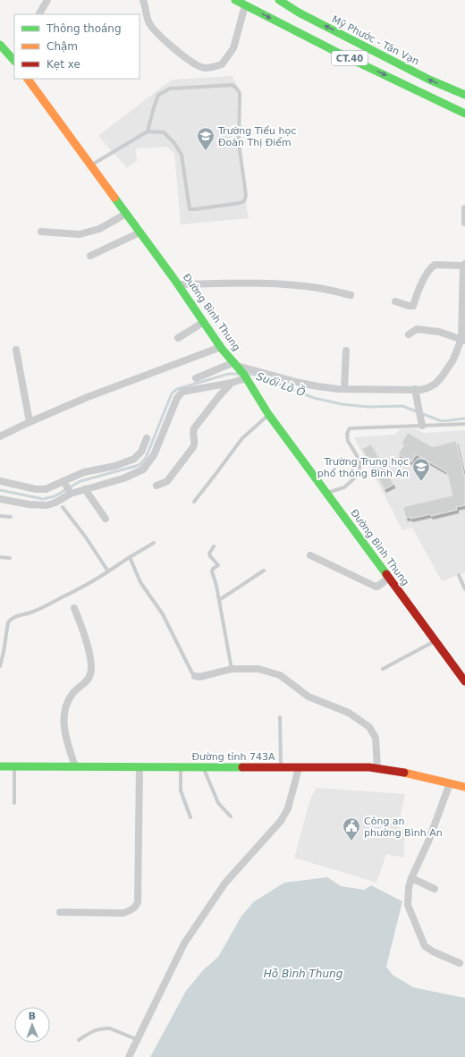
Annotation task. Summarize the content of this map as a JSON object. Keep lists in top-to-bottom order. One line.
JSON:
{"streets":{"main road":["Mỹ Phước - Tân Vạn","CT.40","Đường Bình Thung","Đường tỉnh 743A"]},"water":["Suối Lồ Ồ","Hồ Bình Thung"],"places":{"school or university":["Trường Tiểu học Đoàn Thị Điểm","Trường Trung học phổ thông Bình An"],"public building":["Công an phường Bình An"]},"legend":["Thông thoáng","Chậm","Kẹt xe"],"north":"top"}
